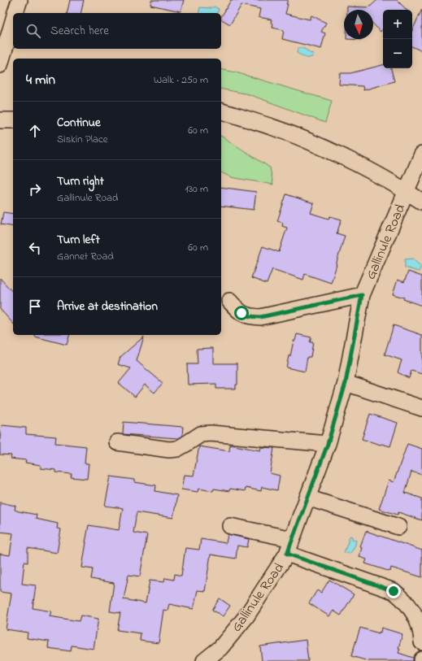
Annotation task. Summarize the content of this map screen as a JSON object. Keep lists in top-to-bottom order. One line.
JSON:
{"streets":{"street":["Gallinule Road"]},"north":"bottom","page":{"map_buttons":["+","−"],"search":"Search here","heading":["4 min","Walk · 250 m"],"list":[["Continue","Siskin Place","60 m"],["Turn right","Gallinule Road","130 m"],["Turn left","Gannet Road","60 m"],"Arrive at destination"]}}
